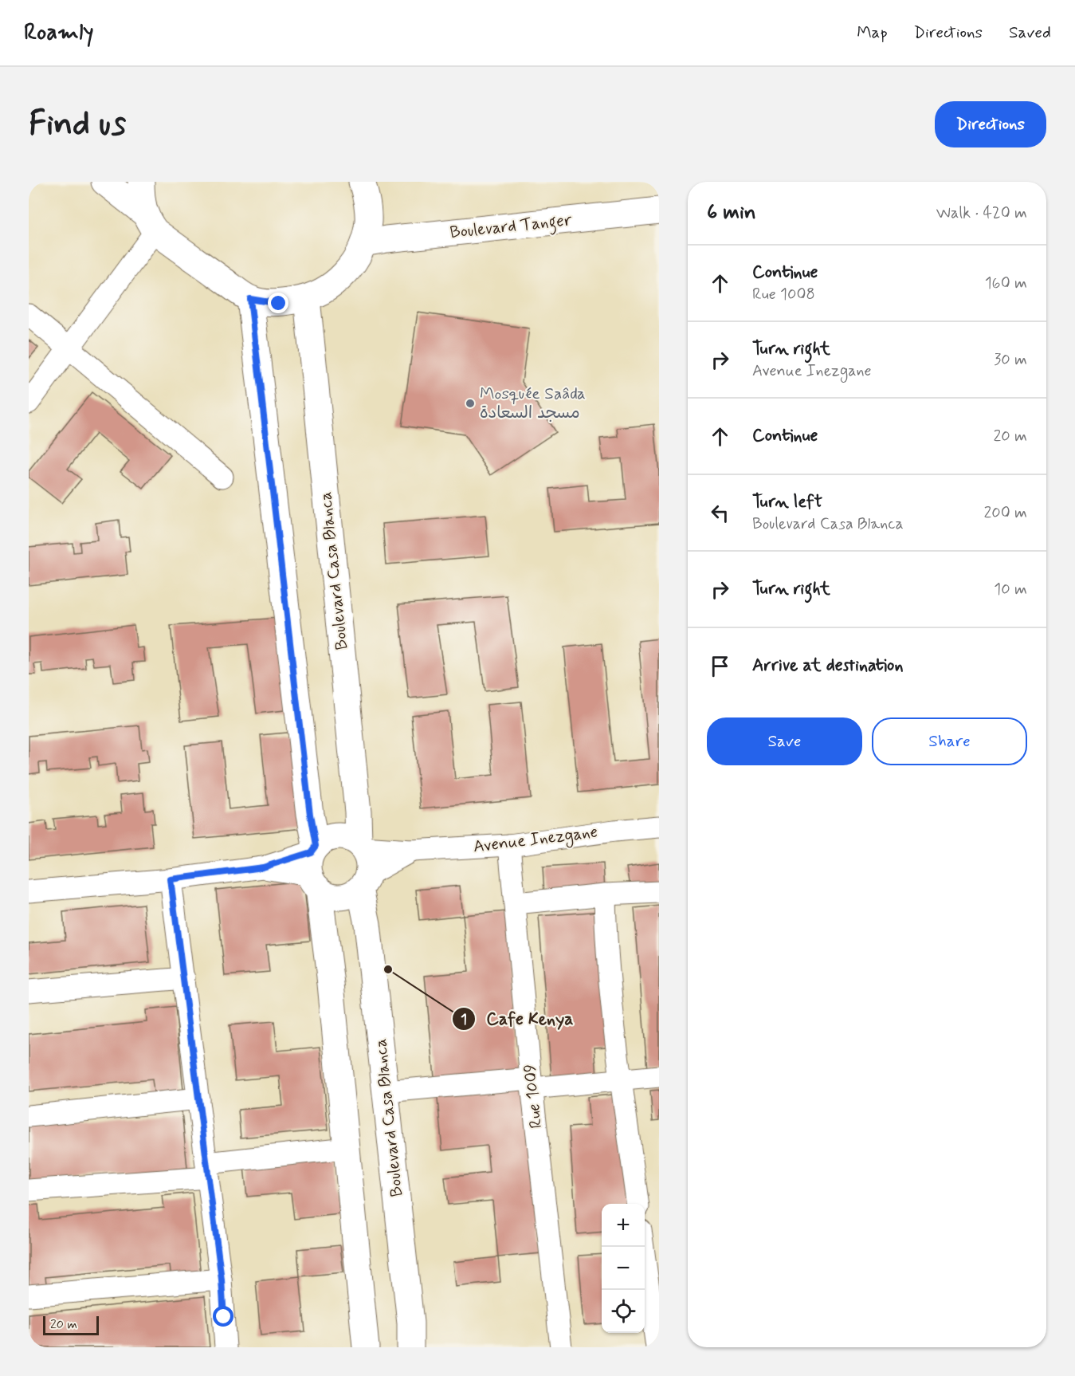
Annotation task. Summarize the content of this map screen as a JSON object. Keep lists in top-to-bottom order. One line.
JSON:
{"streets":{"main road":["Boulevard Tanger","Boulevard Casa Blanca"],"street":["Avenue Inezgane","Rue 1009"]},"crossings":[["Boulevard Casa Blanca","Avenue Inezgane"],["Avenue Inezgane","Rue 1009"]],"places":["Mosquée Saâda مسجد السعادة","Cafe Kenya"],"scale_bar":"20 m","page":{"header":"Roamly","nav":["Map","Directions","Saved"],"buttons":["Directions",["Save","Share"]],"title":"Find us","heading":["6 min","Walk · 420 m"],"list":[["Continue","Rue 1008","160 m"],["Turn right","Avenue Inezgane","30 m"],["Continue","20 m"],["Turn left","Boulevard Casa Blanca","200 m"],["Turn right","10 m"],"Arrive at destination"],"map_buttons":["+","−"],"scale":"20 m"}}
